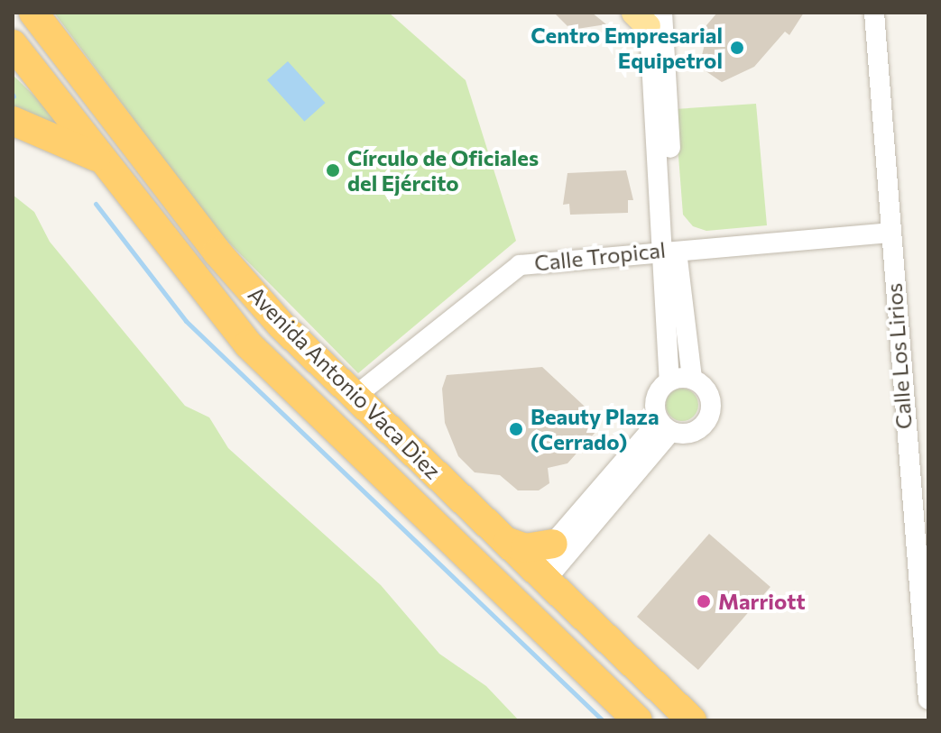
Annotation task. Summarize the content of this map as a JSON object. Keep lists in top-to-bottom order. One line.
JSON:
{"streets":{"highway":["Avenida Antonio Vaca Diez"],"street":["Calle Tropical","Calle Los Lirios"]},"crossings":[["Calle Tropical","Calle Los Lirios"],["Calle Tropical","Avenida Antonio Vaca Diez"]],"places":["Centro Empresarial Equipetrol","Círculo de Oficiales del Ejército","Beauty Plaza (Cerrado)","Marriott"]}
